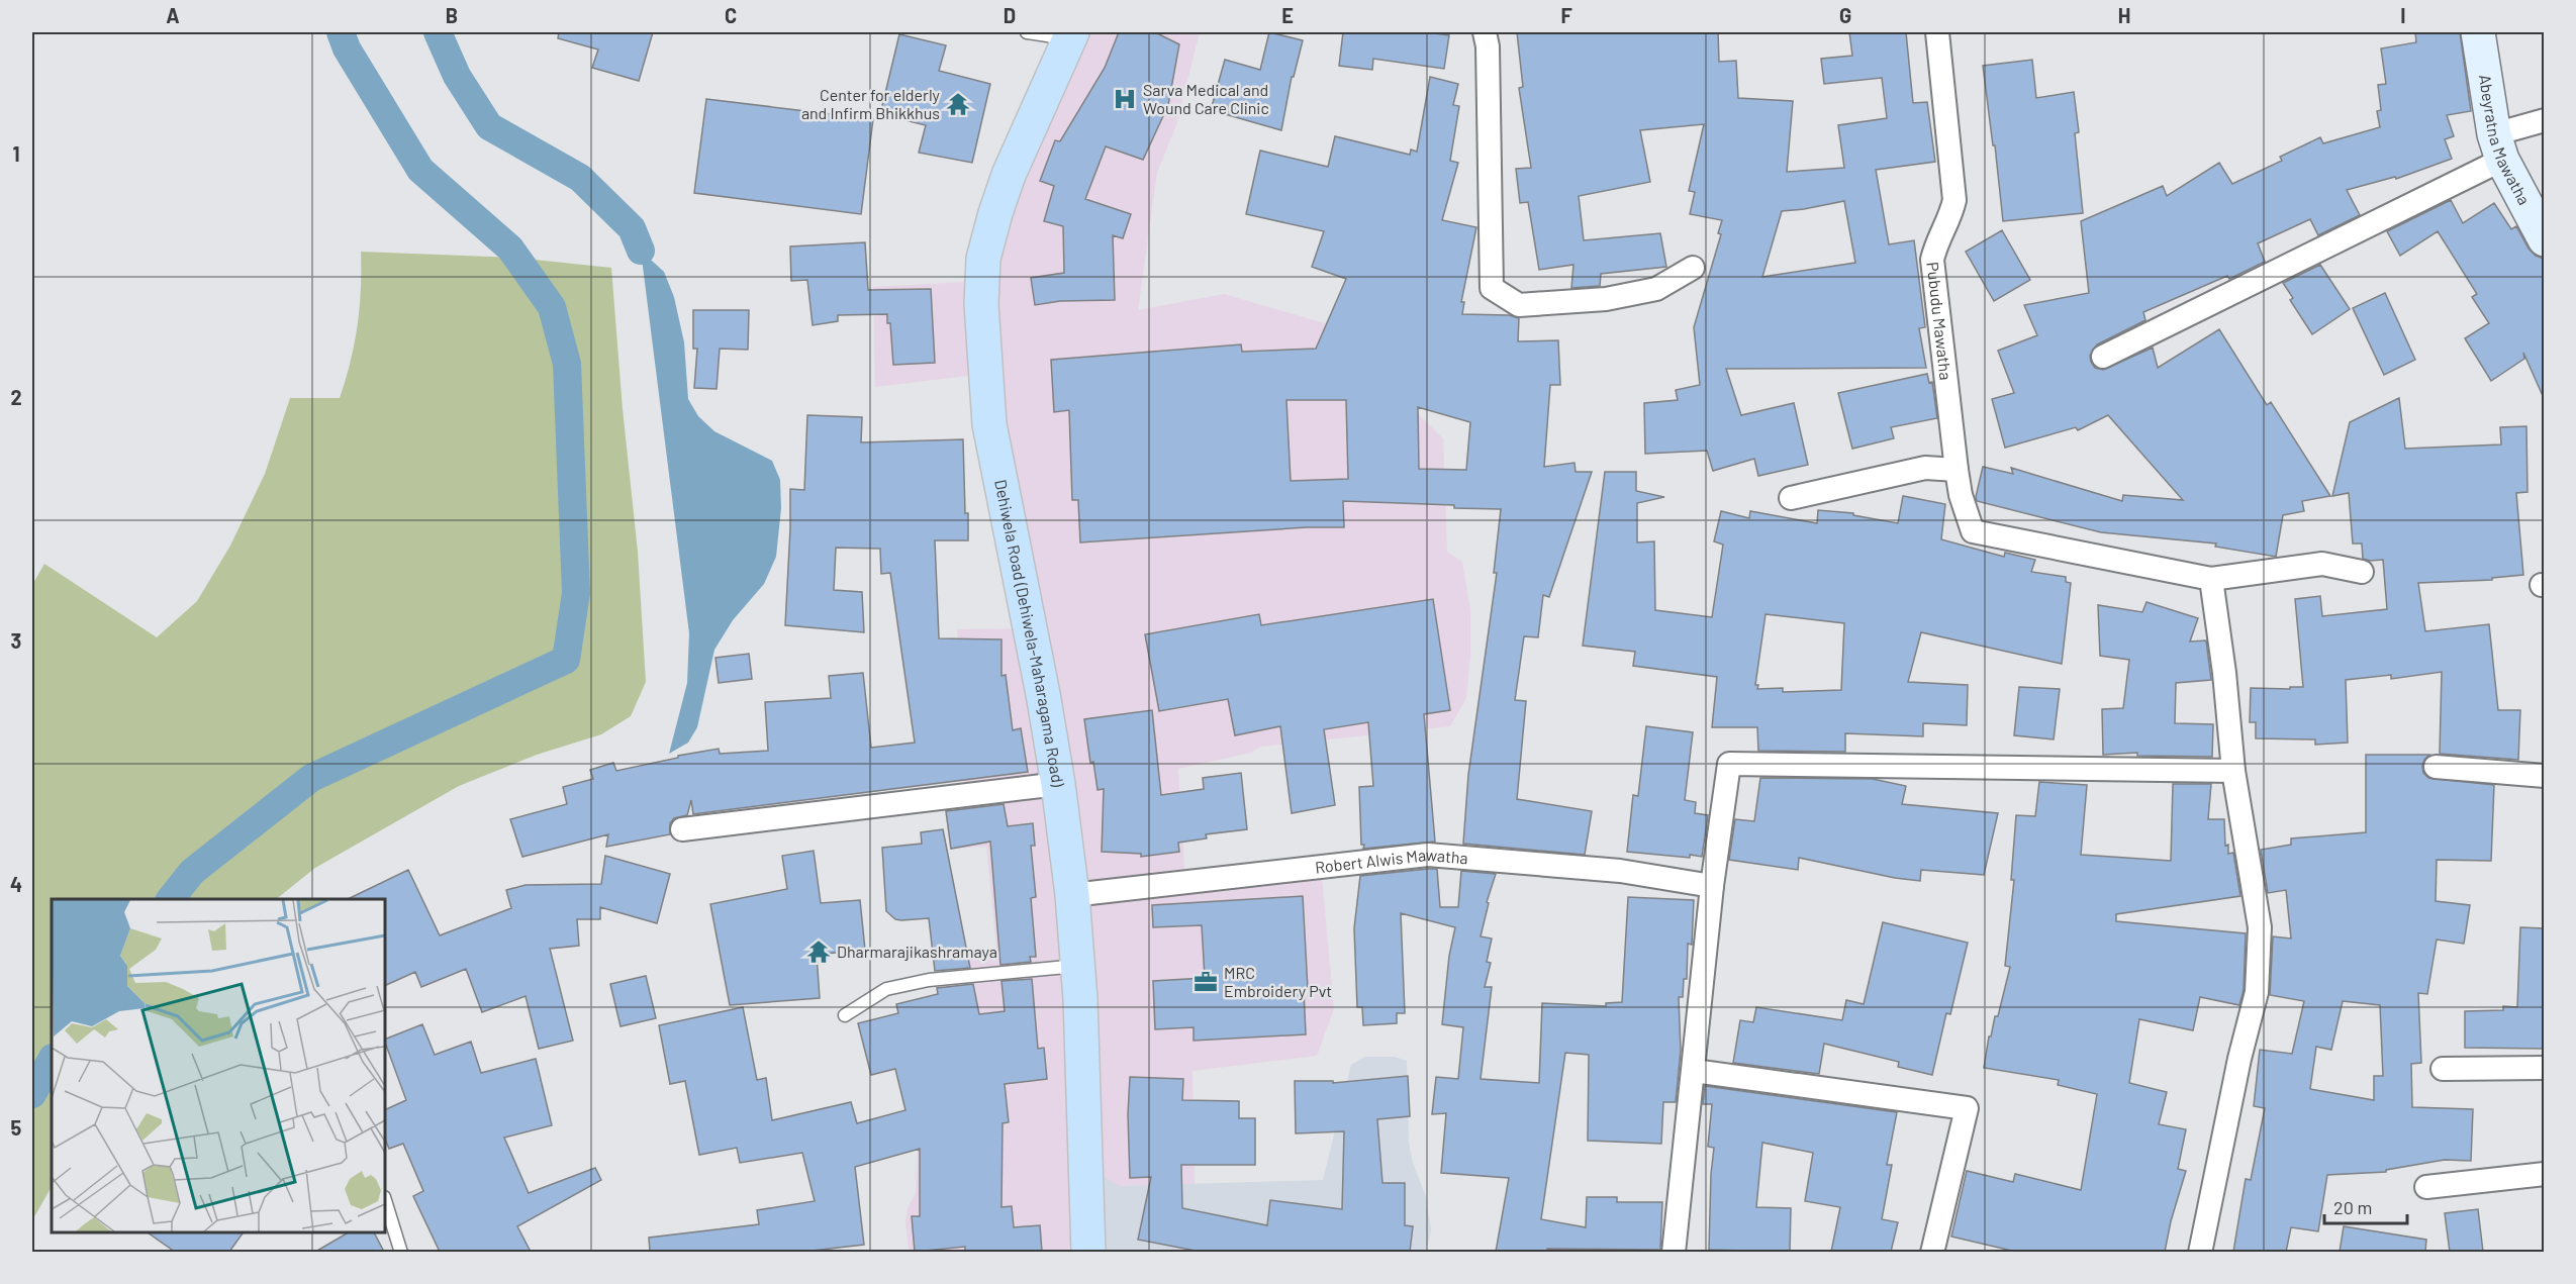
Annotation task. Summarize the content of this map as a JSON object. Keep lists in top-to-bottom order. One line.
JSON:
{"streets":{"main road":["Dehiwela Road (Dehiwela-Maharagama Road)"],"street":["Abeyratna Mawatha","Pubudu Mawatha","Robert Alwis Mawatha"]},"crossings":[["Dehiwela Road (Dehiwela-Maharagama Road)","Robert Alwis Mawatha"]],"places":{"hospital":["Sarva Medical and Wound Care Clinic"],"temple":["Center for elderly and Infirm Bhikkhus","Dharmarajikashramaya"],"office":["MRC Embroidery Pvt"]},"scale_bar":"20 m","grid":{"columns":["A","B","C","D","E","F","G","H","I"],"rows":["1","2","3","4","5"]}}
